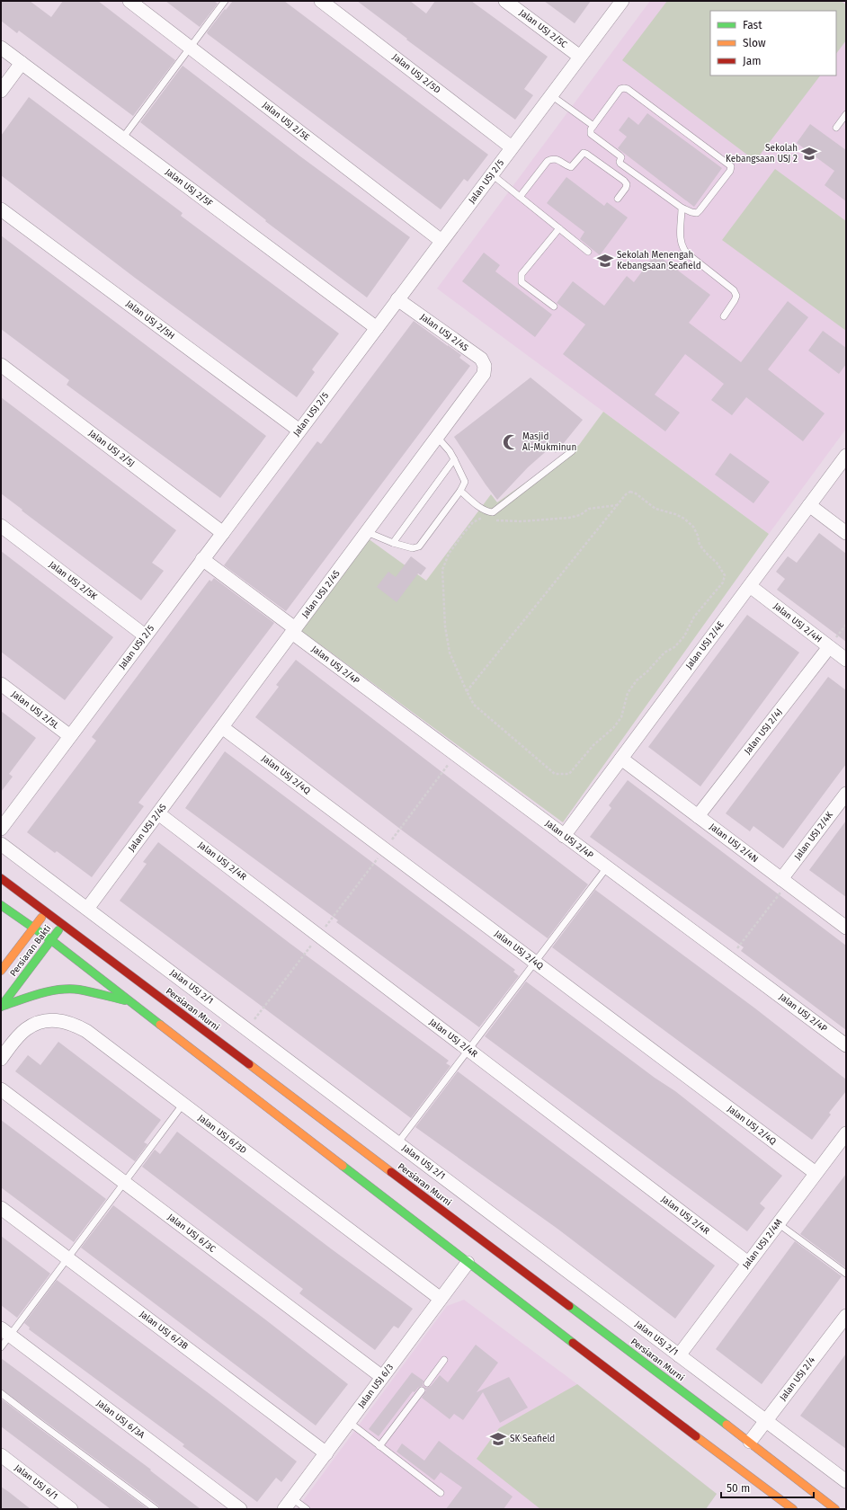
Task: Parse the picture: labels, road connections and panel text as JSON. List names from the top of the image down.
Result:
{
  "streets": {
    "main road": ["Persiaran Bakti", "Persiaran Murni"],
    "street": [
      "Jalan USJ 2/5C",
      "Jalan USJ 2/5D",
      "Jalan USJ 2/5E",
      "Jalan USJ 2/5",
      "Jalan USJ 2/5F",
      "Jalan USJ 2/5H",
      "Jalan USJ 2/4S",
      "Jalan USJ 2/5J",
      "Jalan USJ 2/5K",
      "Jalan USJ 2/4H",
      "Jalan USJ 2/4E",
      "Jalan USJ 2/4P",
      "Jalan USJ 2/5L",
      "Jalan USJ 2/4J",
      "Jalan USJ 2/4Q",
      "Jalan USJ 2/4K",
      "Jalan USJ 2/4N",
      "Jalan USJ 2/4R",
      "Jalan USJ 2/1",
      "Jalan USJ 6/3D",
      "Jalan USJ 6/3C",
      "Jalan USJ 2/4M",
      "Jalan USJ 6/3B",
      "Jalan USJ 2/4",
      "Jalan USJ 6/3",
      "Jalan USJ 6/3A",
      "Jalan USJ 6/1"
    ]
  },
  "crossings": [
    ["Jalan USJ 2/5C", "Jalan USJ 2/5"],
    ["Jalan USJ 2/5D", "Jalan USJ 2/5"],
    ["Jalan USJ 2/5E", "Jalan USJ 2/5"],
    ["Jalan USJ 2/5", "Jalan USJ 2/5F"],
    ["Jalan USJ 2/5", "Jalan USJ 2/5H"],
    ["Jalan USJ 2/5", "Jalan USJ 2/4S"],
    ["Jalan USJ 2/5", "Jalan USJ 2/5J"],
    ["Jalan USJ 2/5", "Jalan USJ 2/5K"],
    ["Jalan USJ 2/5", "Jalan USJ 2/4P"],
    ["Jalan USJ 2/5", "Jalan USJ 2/5L"],
    ["Jalan USJ 2/4S", "Jalan USJ 2/4P"],
    ["Jalan USJ 2/4S", "Jalan USJ 2/4Q"],
    ["Jalan USJ 2/4S", "Jalan USJ 2/4R"],
    ["Jalan USJ 2/4S", "Jalan USJ 2/1"],
    ["Jalan USJ 2/4H", "Jalan USJ 2/4E"],
    ["Jalan USJ 2/4H", "Jalan USJ 2/4J"],
    ["Jalan USJ 2/4E", "Jalan USJ 2/4P"],
    ["Jalan USJ 2/4E", "Jalan USJ 2/4N"],
    ["Jalan USJ 2/4J", "Jalan USJ 2/4N"],
    ["Jalan USJ 2/4Q", "Jalan USJ 2/4M"],
    ["Jalan USJ 2/4K", "Jalan USJ 2/4N"],
    ["Jalan USJ 2/4R", "Jalan USJ 2/4M"],
    ["Persiaran Bakti", "Persiaran Murni"],
    ["Jalan USJ 2/1", "Jalan USJ 2/4M"],
    ["Jalan USJ 2/1", "Jalan USJ 2/4"],
    ["Persiaran Murni", "Jalan USJ 2/4"],
    ["Jalan USJ 6/3D", "Jalan USJ 6/3"],
    ["Jalan USJ 6/3C", "Jalan USJ 6/3"],
    ["Jalan USJ 6/3B", "Jalan USJ 6/3"]
  ],
  "places": {
    "school or university": ["Sekolah Kebangsaan USJ 2", "Sekolah Menengah Kebangsaan Seafield", "SK Seafield"],
    "mosque": ["Masjid Al-Mukminun"]
  },
  "legend": ["Fast", "Slow", "Jam"],
  "scale_bar": "50 m"
}
